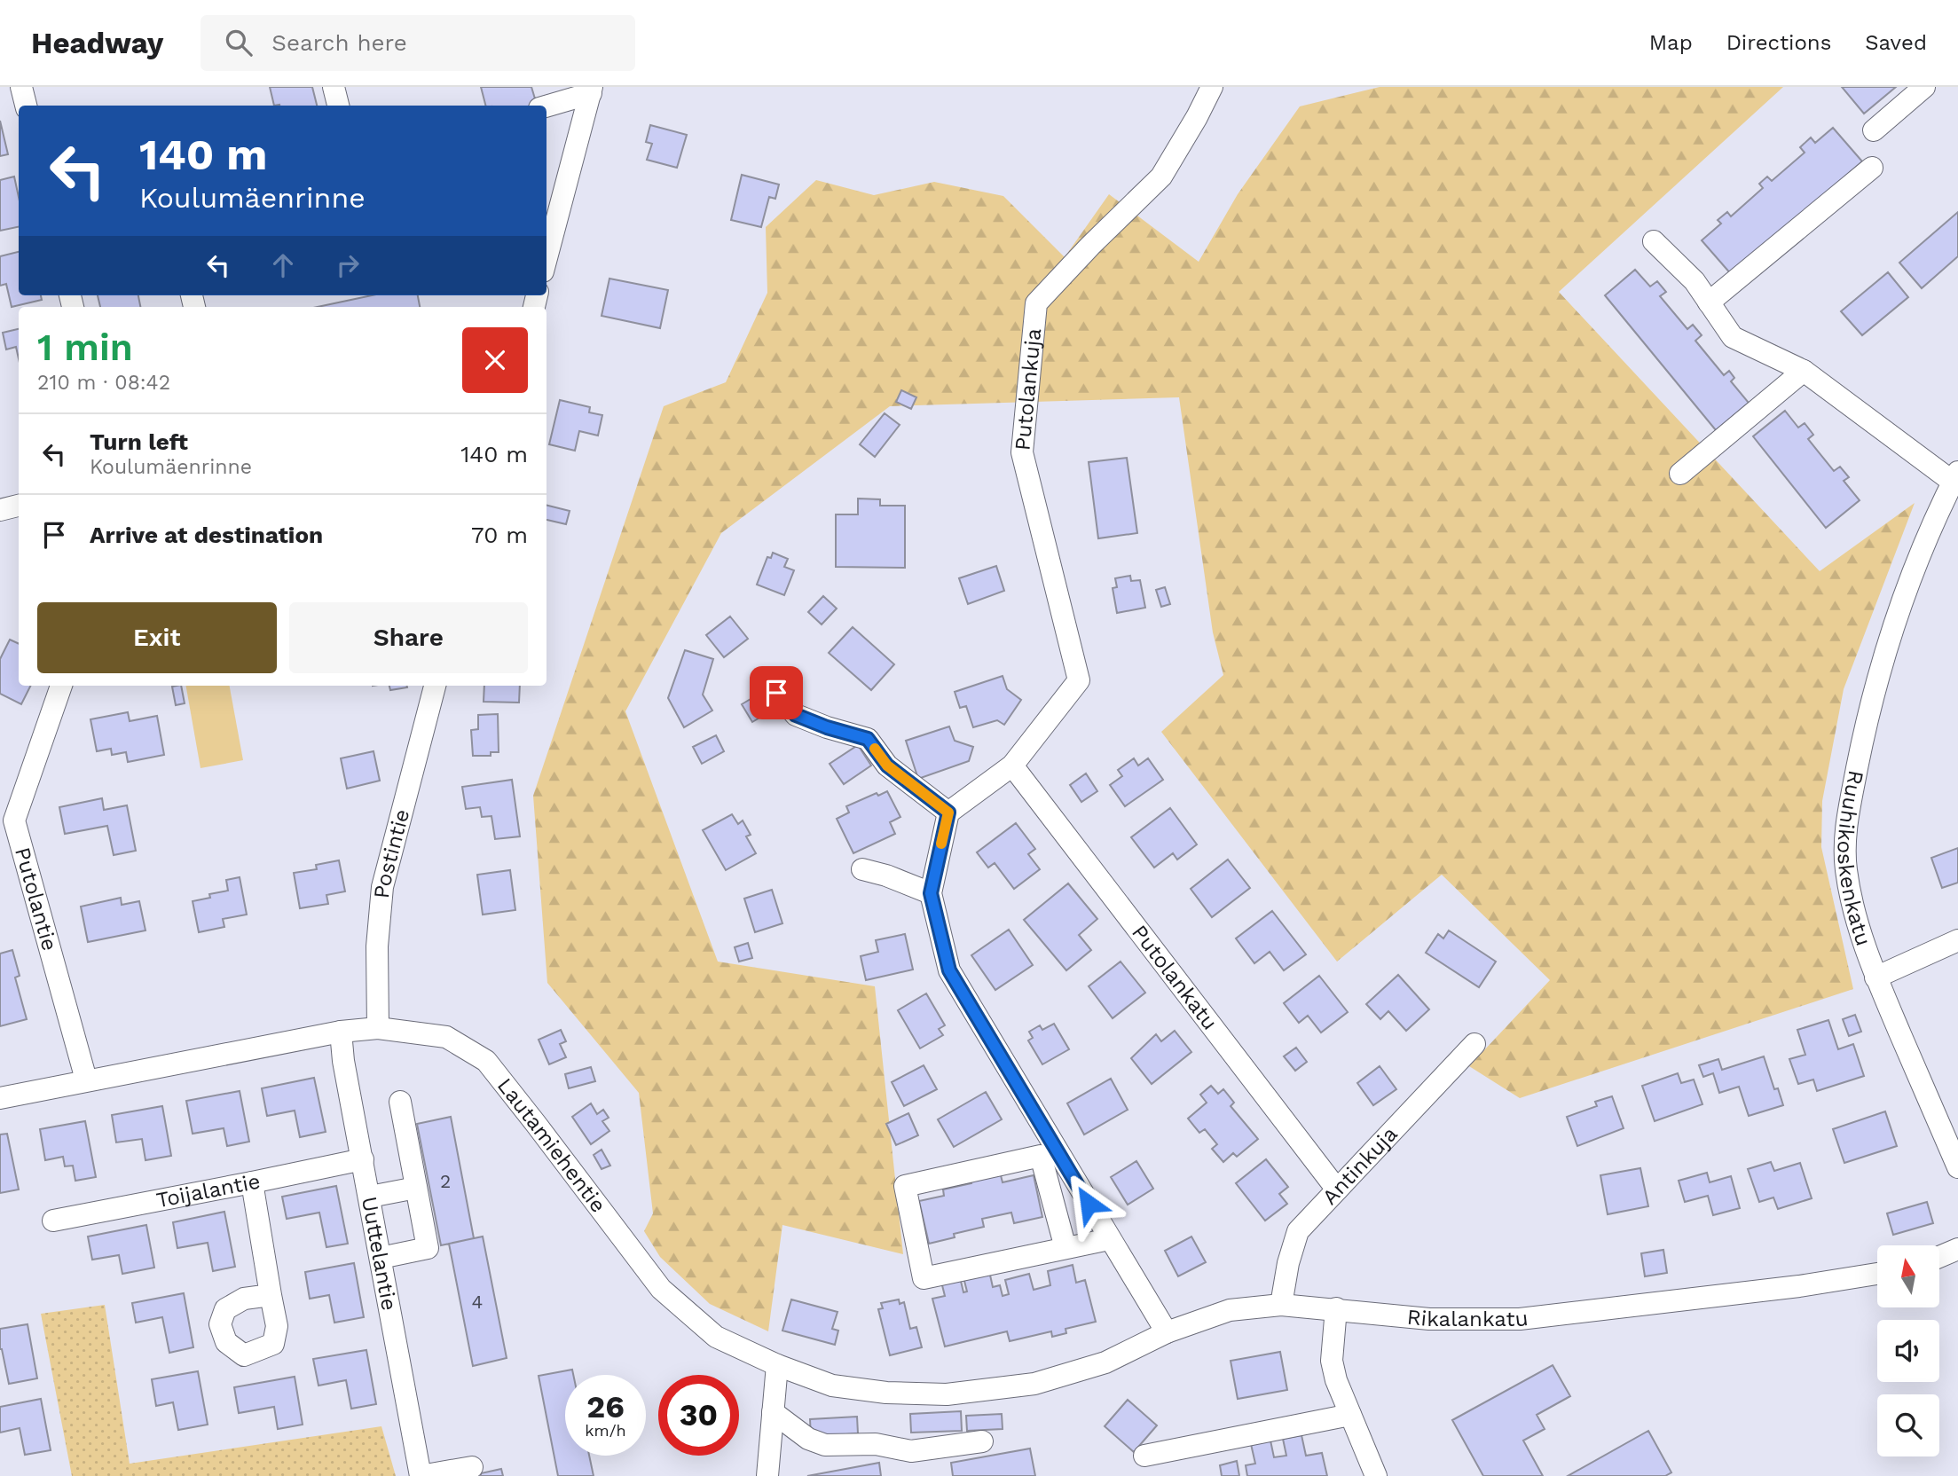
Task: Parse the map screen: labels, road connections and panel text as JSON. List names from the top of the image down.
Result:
{
  "streets": {
    "street": [
      "Putolankuja",
      "Postintie",
      "Ruuhikoskenkatu",
      "Putolantie",
      "Putolankatu",
      "Lautamiehentie",
      "Antinkuja",
      "Toijalantie",
      "Uuttelantie",
      "Rikalankatu"
    ]
  },
  "crossings": [
    ["Putolankuja", "Putolankatu"],
    ["Postintie", "Lautamiehentie"],
    ["Putolantie", "Lautamiehentie"],
    ["Putolankatu", "Antinkuja"],
    ["Lautamiehentie", "Uuttelantie"],
    ["Lautamiehentie", "Rikalankatu"],
    ["Antinkuja", "Rikalankatu"],
    ["Toijalantie", "Uuttelantie"]
  ],
  "house_numbers": ["2", "4"],
  "north": "top",
  "page": {
    "header": "Headway",
    "search": "Search here",
    "nav": ["Map", "Directions", "Saved"],
    "turn": ["140 m", "Koulumäenrinne"],
    "heading": ["1 min", "210 m · 08:42"],
    "list": [
      {
        "name": "Turn left",
        "note": "Koulumäenrinne",
        "value": "140 m"
      },
      {
        "name": "Arrive at destination",
        "value": "70 m"
      }
    ],
    "buttons": ["Exit", "Share"],
    "speed": "26 km/h",
    "limit": "30"
  }
}
